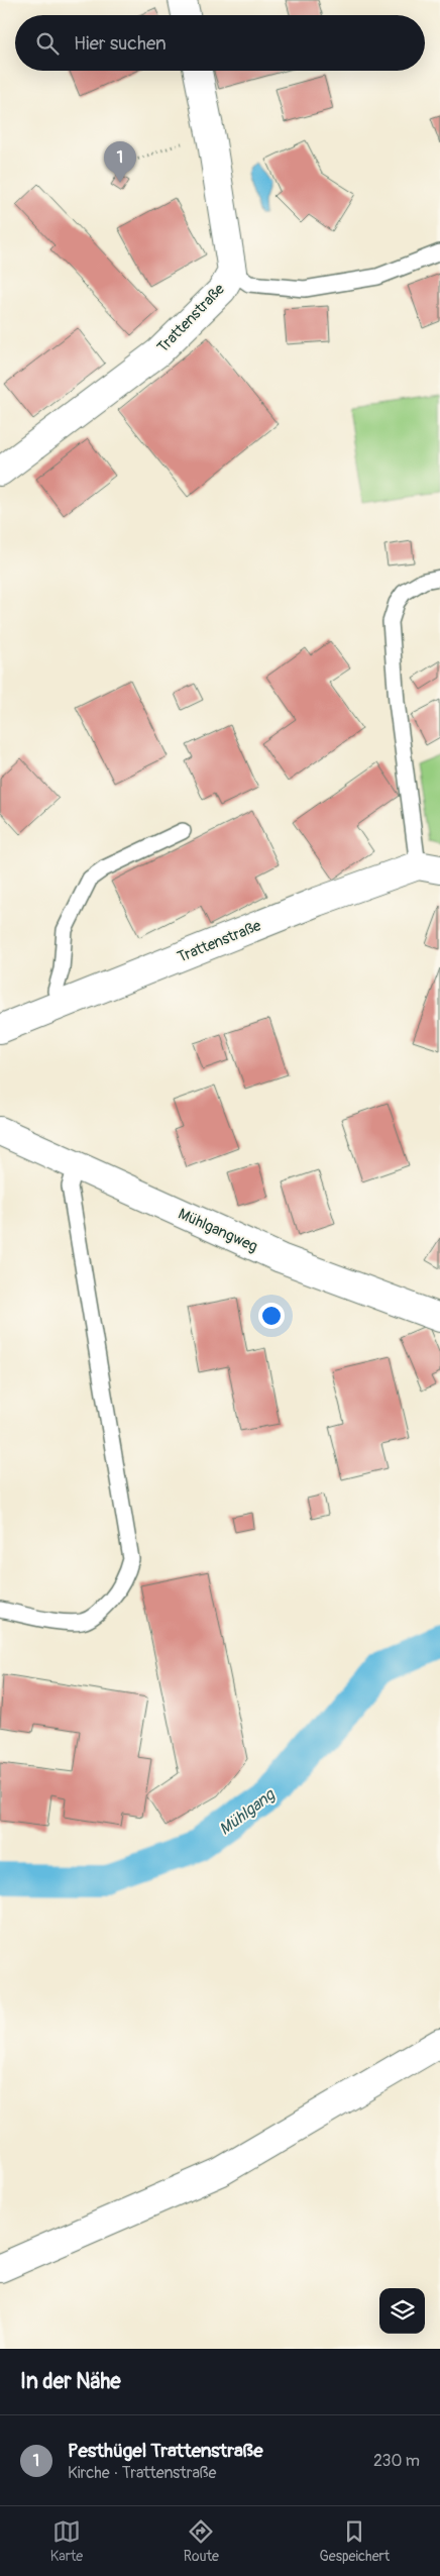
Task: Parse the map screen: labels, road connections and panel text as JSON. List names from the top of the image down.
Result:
{
  "streets": {
    "street": ["Trattenstraße", "Mühlgangweg"]
  },
  "water": ["Mühlgang"],
  "page": {
    "search": "Hier suchen",
    "pins": "1",
    "heading": "In der Nähe",
    "list": [
      {
        "mark": "1",
        "name": "Pesthügel Trattenstraße",
        "note": "Kirche · Trattenstraße",
        "value": "230 m"
      }
    ],
    "nav": ["Karte", "Route", "Gespeichert"]
  }
}
